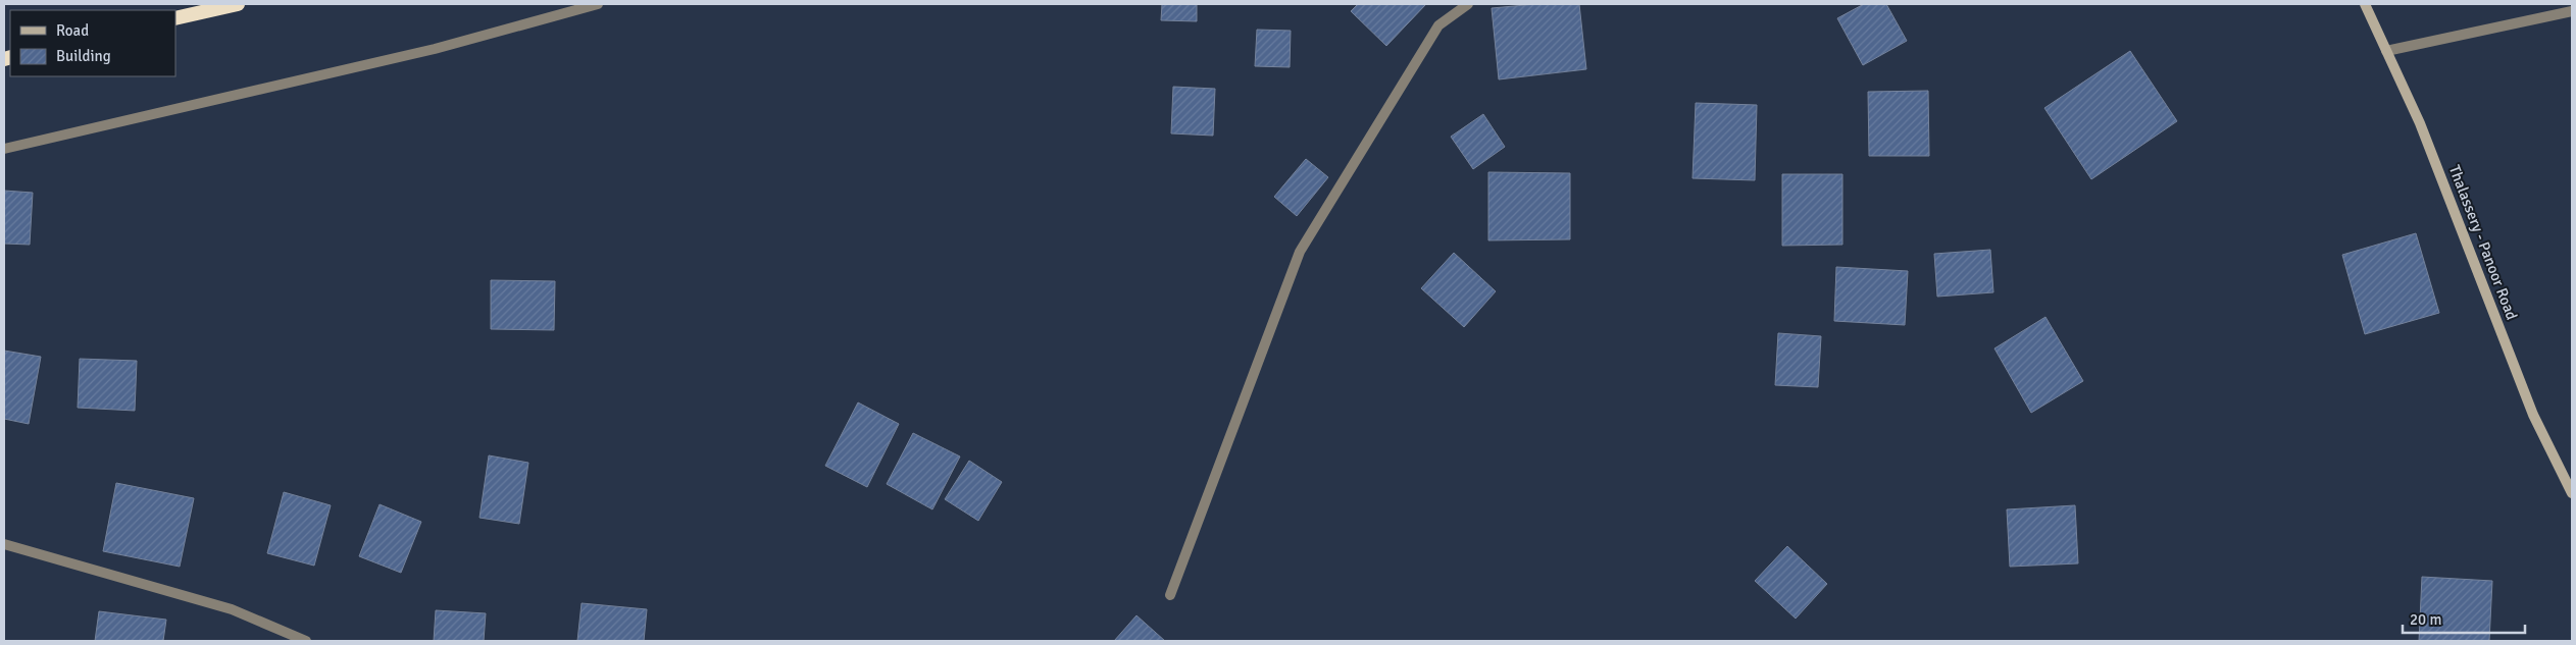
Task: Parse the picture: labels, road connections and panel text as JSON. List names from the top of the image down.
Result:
{
  "streets": {
    "main road": ["Thalassery - Panoor Road"]
  },
  "legend": ["Road", "Building"],
  "scale_bar": "20 m"
}
